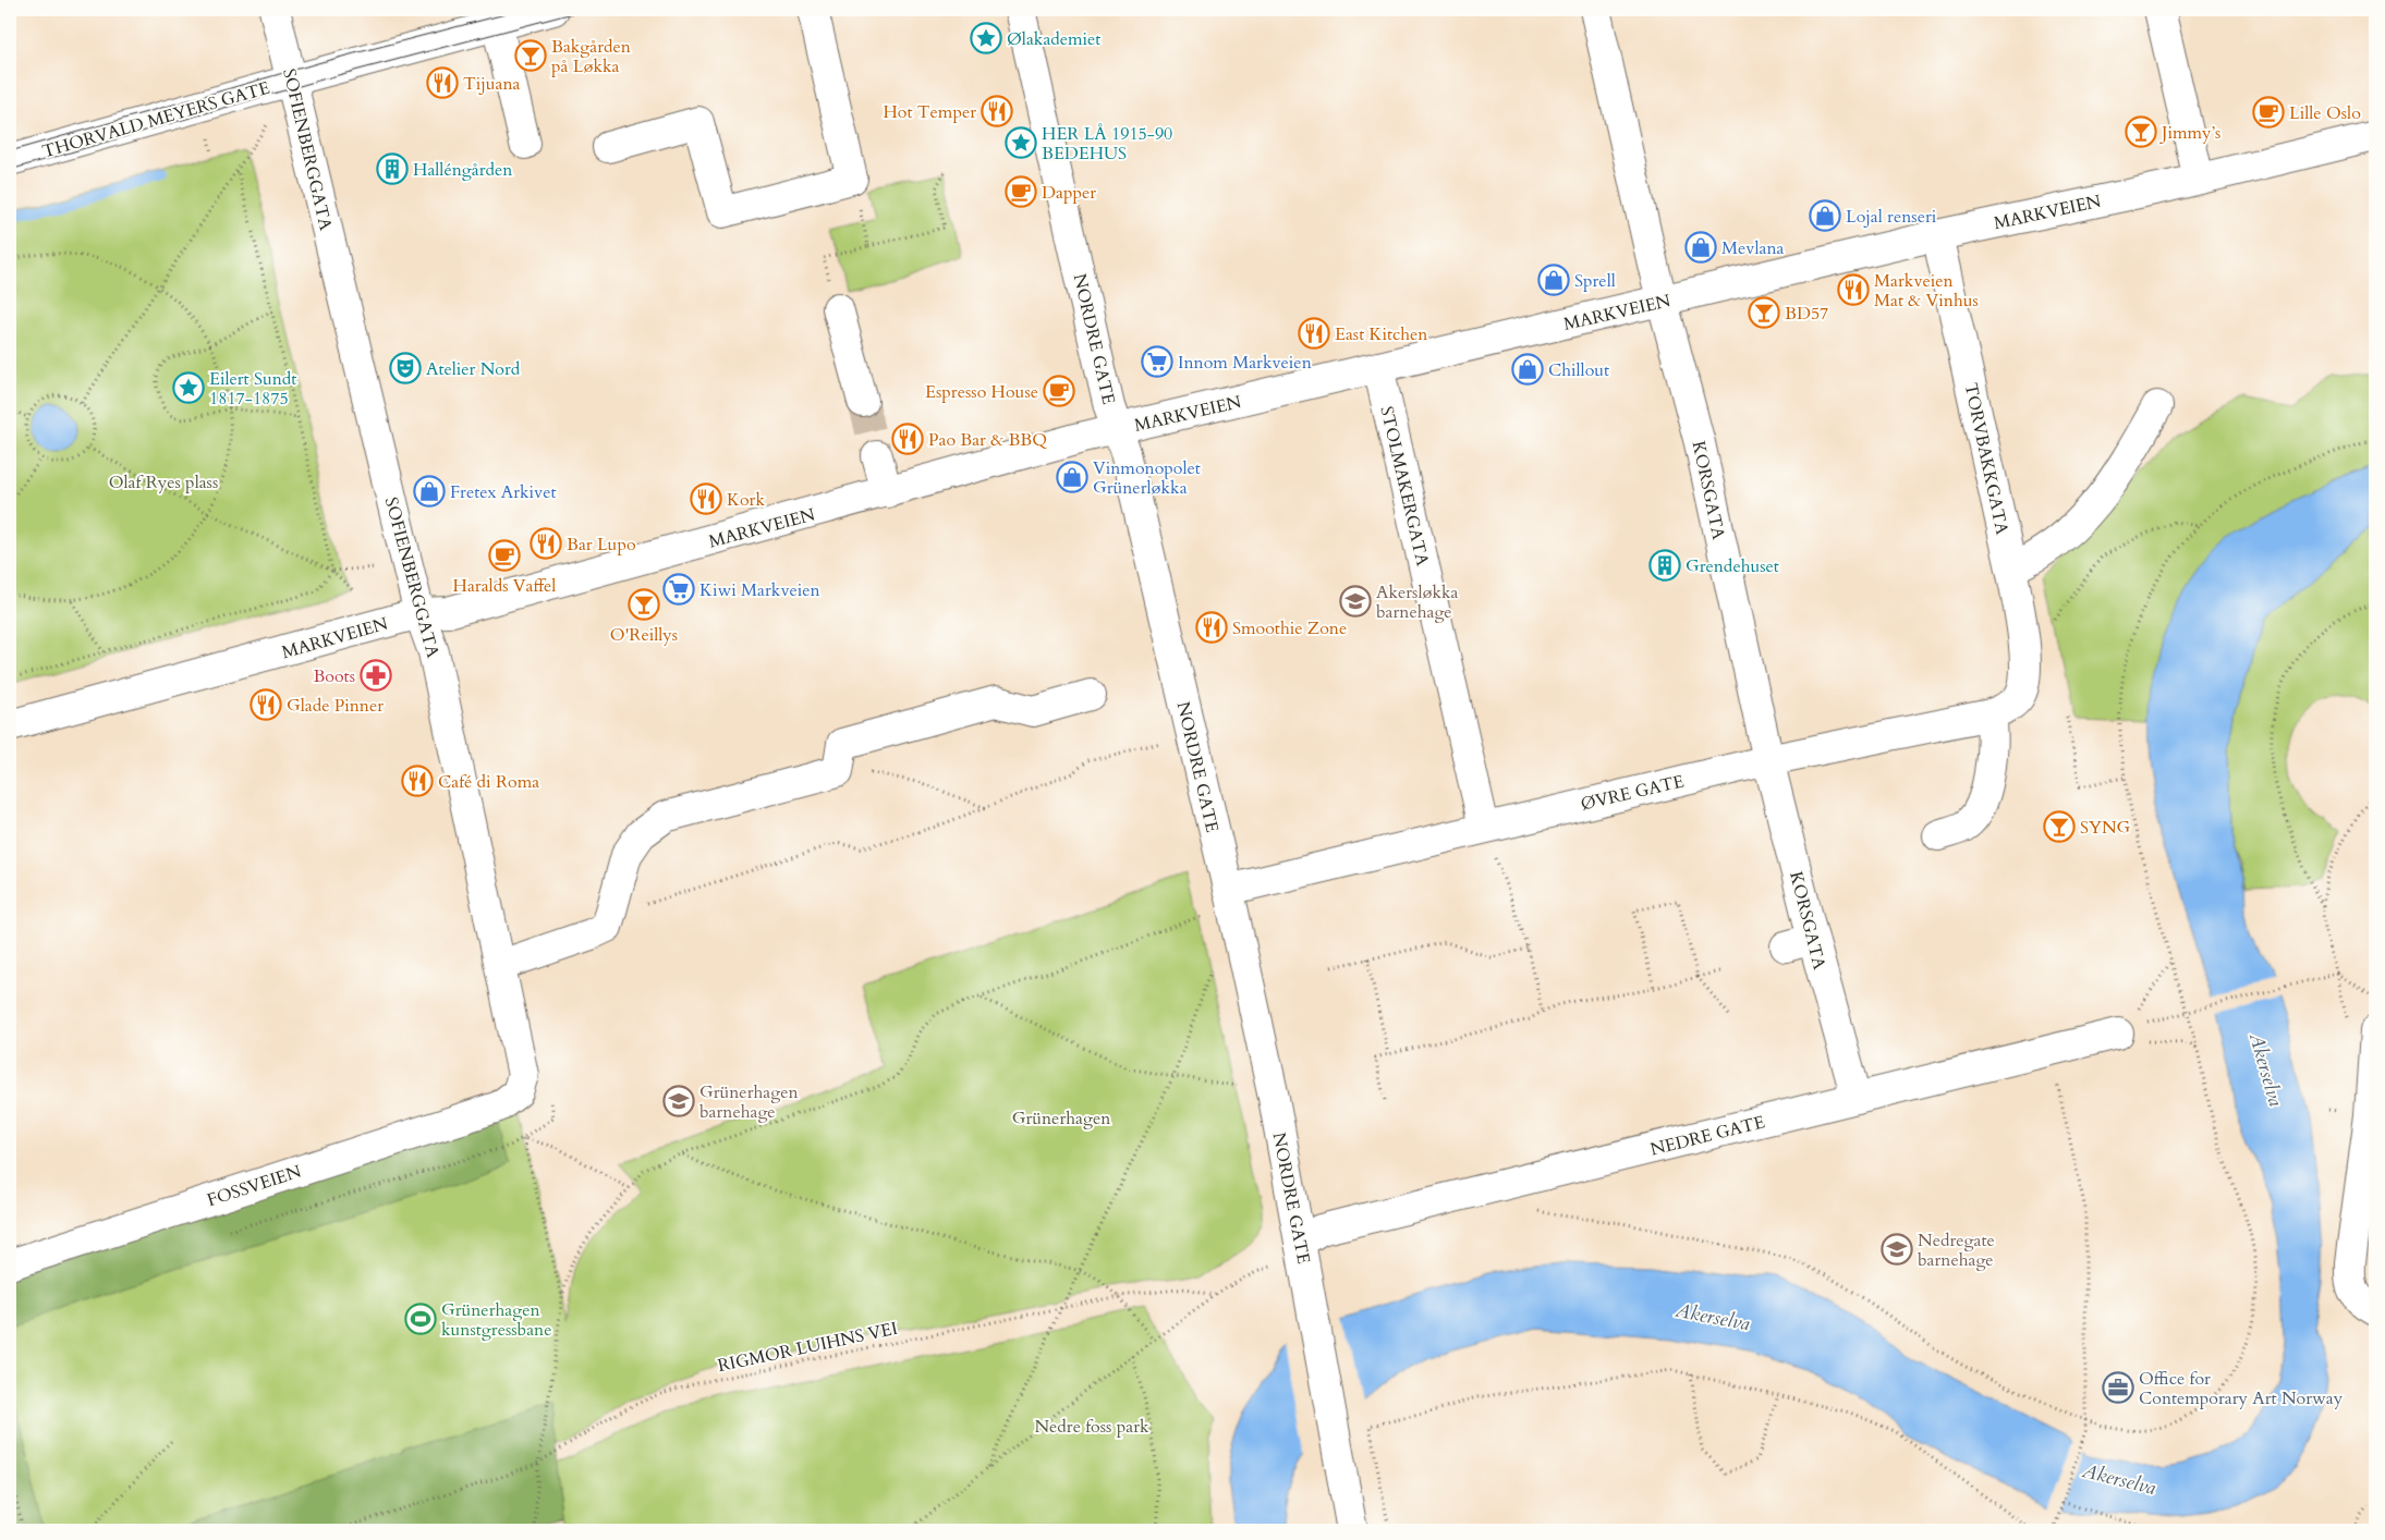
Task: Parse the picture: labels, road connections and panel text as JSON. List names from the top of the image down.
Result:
{
  "streets": {
    "street": [
      "THORVALD MEYERS GATE",
      "SOFIENBERGGATA",
      "MARKVEIEN",
      "NORDRE GATE",
      "TORVBAKKGATA",
      "STOLMAKERGATA",
      "KORSGATA",
      "ØVRE GATE",
      "NEDRE GATE",
      "FOSSVEIEN"
    ],
    "path": ["RIGMOR LUIHNS VEI"]
  },
  "crossings": [
    ["THORVALD MEYERS GATE", "SOFIENBERGGATA"],
    ["SOFIENBERGGATA", "MARKVEIEN"],
    ["SOFIENBERGGATA", "FOSSVEIEN"],
    ["MARKVEIEN", "NORDRE GATE"],
    ["MARKVEIEN", "TORVBAKKGATA"],
    ["MARKVEIEN", "STOLMAKERGATA"],
    ["MARKVEIEN", "KORSGATA"],
    ["NORDRE GATE", "ØVRE GATE"],
    ["NORDRE GATE", "NEDRE GATE"],
    ["TORVBAKKGATA", "ØVRE GATE"],
    ["STOLMAKERGATA", "ØVRE GATE"],
    ["KORSGATA", "ØVRE GATE"],
    ["KORSGATA", "NEDRE GATE"]
  ],
  "water": ["Akerselva"],
  "parks": ["Olaf Ryes plass", "Grünerhagen", "Nedre foss park"],
  "places": {
    "place": ["Ølakademiet", "HER LÅ 1915-90 BEDEHUS", "Eilert Sundt 1817-1875"],
    "bar": [
      "Bakgården på Løkka",
      "Jimmy’s",
      "BD57",
      "O'Reillys",
      "SYNG"
    ],
    "restaurant": [
      "Tijuana",
      "Hot Temper",
      "Markveien Mat & Vinhus",
      "East Kitchen",
      "Pao Bar & BBQ",
      "Kork",
      "Bar Lupo",
      "Smoothie Zone",
      "Glade Pinner",
      "Café di Roma"
    ],
    "cafe": [
      "Lille Oslo",
      "Dapper",
      "Espresso House",
      "Haralds Vaffel"
    ],
    "building": ["Halléngården", "Grendehuset"],
    "shop": [
      "Lojal renseri",
      "Mevlana",
      "Sprell",
      "Chillout",
      "Vinmonopolet Grünerløkka",
      "Fretex Arkivet"
    ],
    "supermarket": ["Innom Markveien", "Kiwi Markveien"],
    "theatre": ["Atelier Nord"],
    "school or university": ["Akersløkka barnehage", "Grünerhagen barnehage", "Nedregate barnehage"],
    "pharmacy": ["Boots"],
    "sports": ["Grünerhagen kunstgressbane"],
    "office": ["Office for Contemporary Art Norway"]
  }
}
